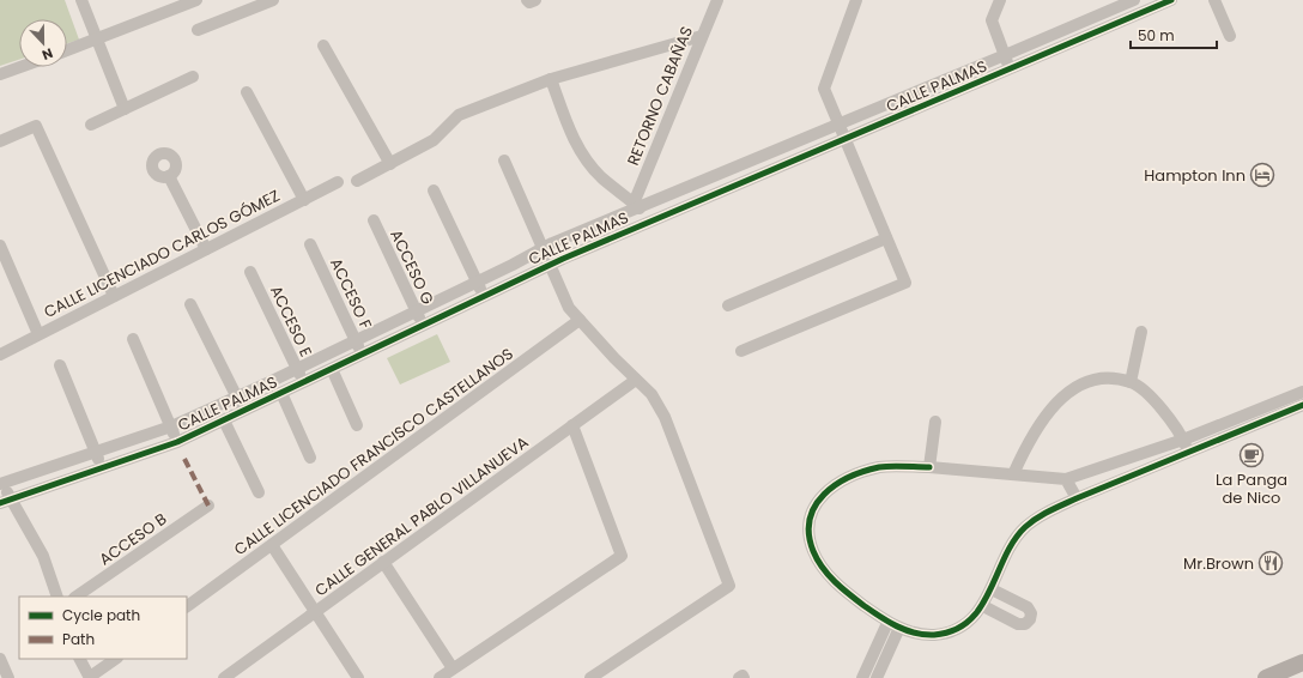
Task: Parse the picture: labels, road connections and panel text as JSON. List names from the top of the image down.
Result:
{
  "streets": {
    "street": [
      "CALLE PALMAS",
      "RETORNO CABAÑAS",
      "CALLE LICENCIADO CARLOS GÓMEZ",
      "ACCESO G",
      "ACCESO F",
      "ACCESO E",
      "CALLE LICENCIADO FRANCISCO CASTELLANOS",
      "CALLE GENERAL PABLO VILLANUEVA",
      "ACCESO B"
    ]
  },
  "crossings": [
    ["CALLE PALMAS", "RETORNO CABAÑAS"],
    ["CALLE PALMAS", "ACCESO G"],
    ["CALLE PALMAS", "ACCESO F"],
    ["CALLE PALMAS", "ACCESO E"]
  ],
  "places": {
    "hotel": ["Hampton Inn"],
    "cafe": ["La Panga de Nico"],
    "restaurant": ["Mr.Brown"]
  },
  "legend": ["Cycle path", "Path"],
  "scale_bar": "50 m",
  "north": "bottom"
}
